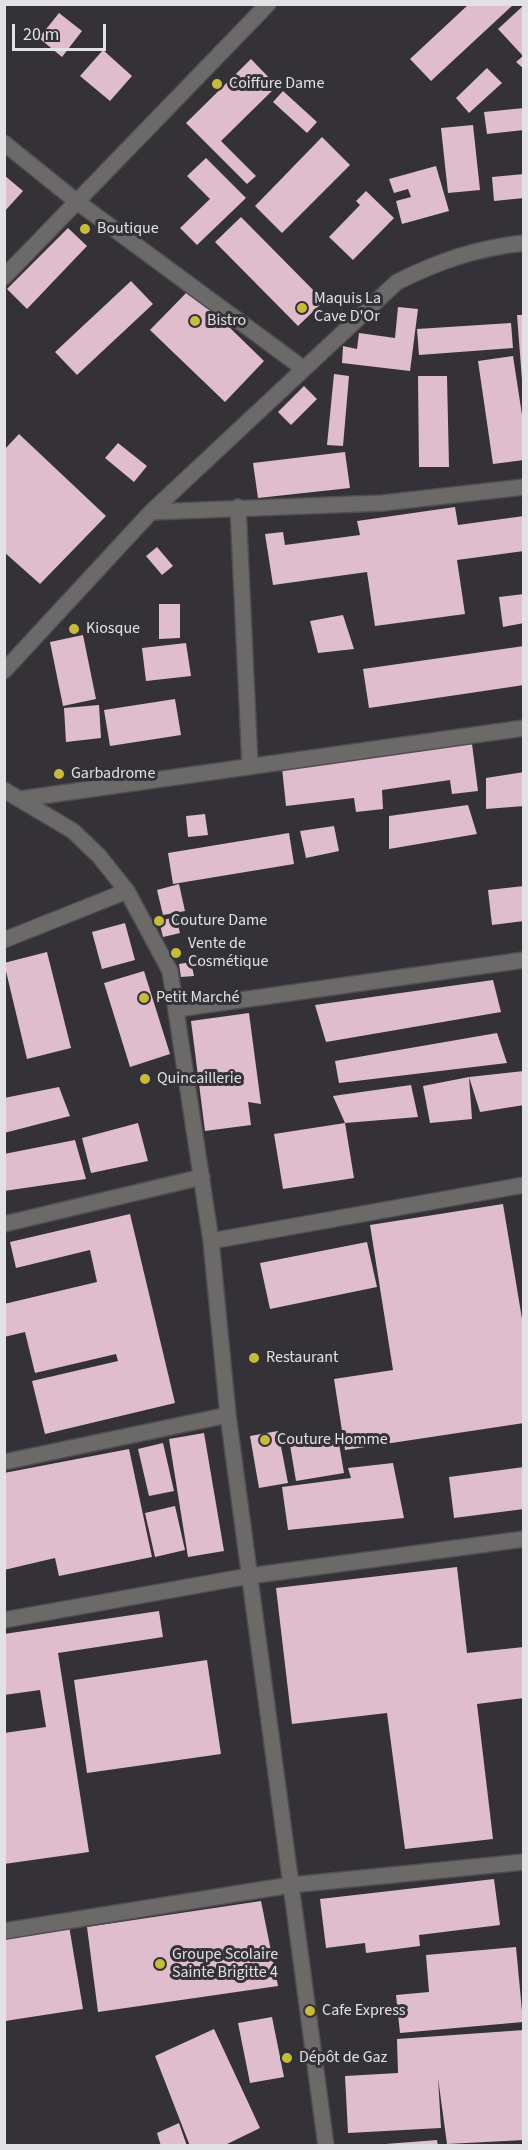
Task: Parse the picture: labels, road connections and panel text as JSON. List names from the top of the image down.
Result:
{
  "places": [
    "Coiffure Dame",
    "Boutique",
    "Maquis La Cave D'Or",
    "Bistro",
    "Kiosque",
    "Garbadrome",
    "Couture Dame",
    "Vente de Cosmétique",
    "Petit Marché",
    "Quincaillerie",
    "Restaurant",
    "Couture Homme",
    "Groupe Scolaire Sainte Brigitte 4",
    "Cafe Express",
    "Dépôt de Gaz"
  ],
  "scale_bar": "20 m"
}
